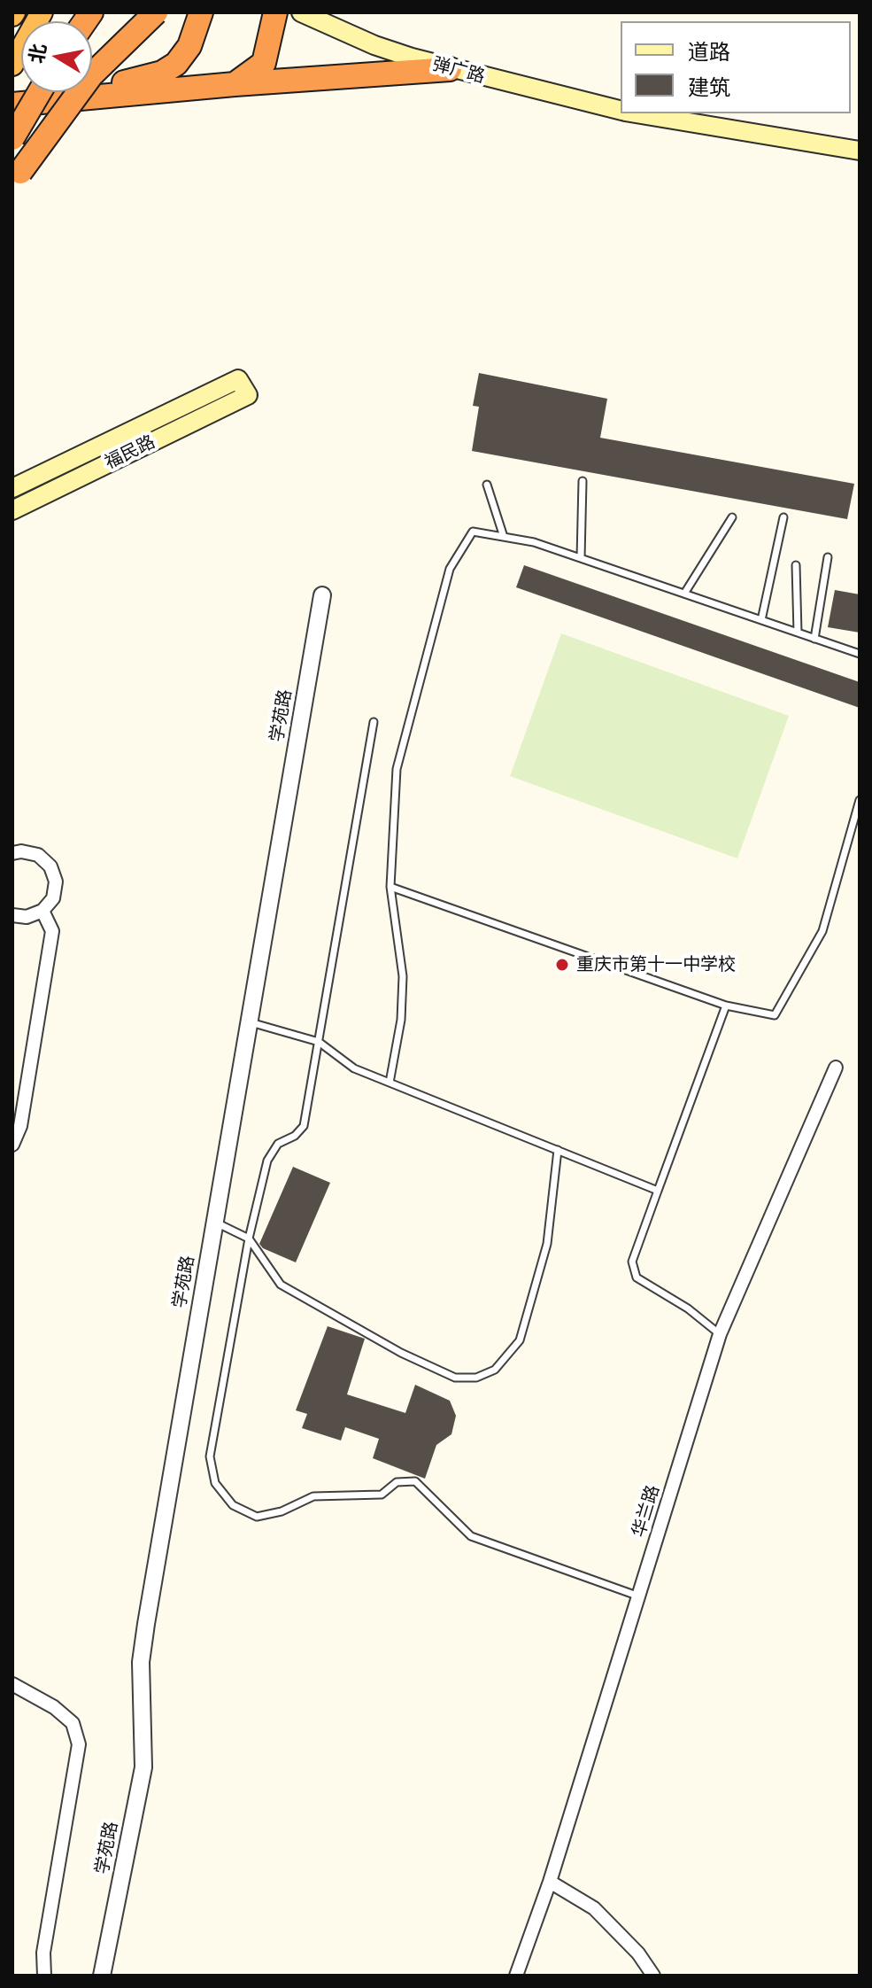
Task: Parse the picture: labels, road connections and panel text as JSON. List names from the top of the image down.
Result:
{
  "streets": {
    "main road": ["弹广路", "福民路"],
    "street": ["学苑路", "华兰路"]
  },
  "places": ["重庆市第十一中学校"],
  "legend": ["道路", "建筑"],
  "north": "left"
}
